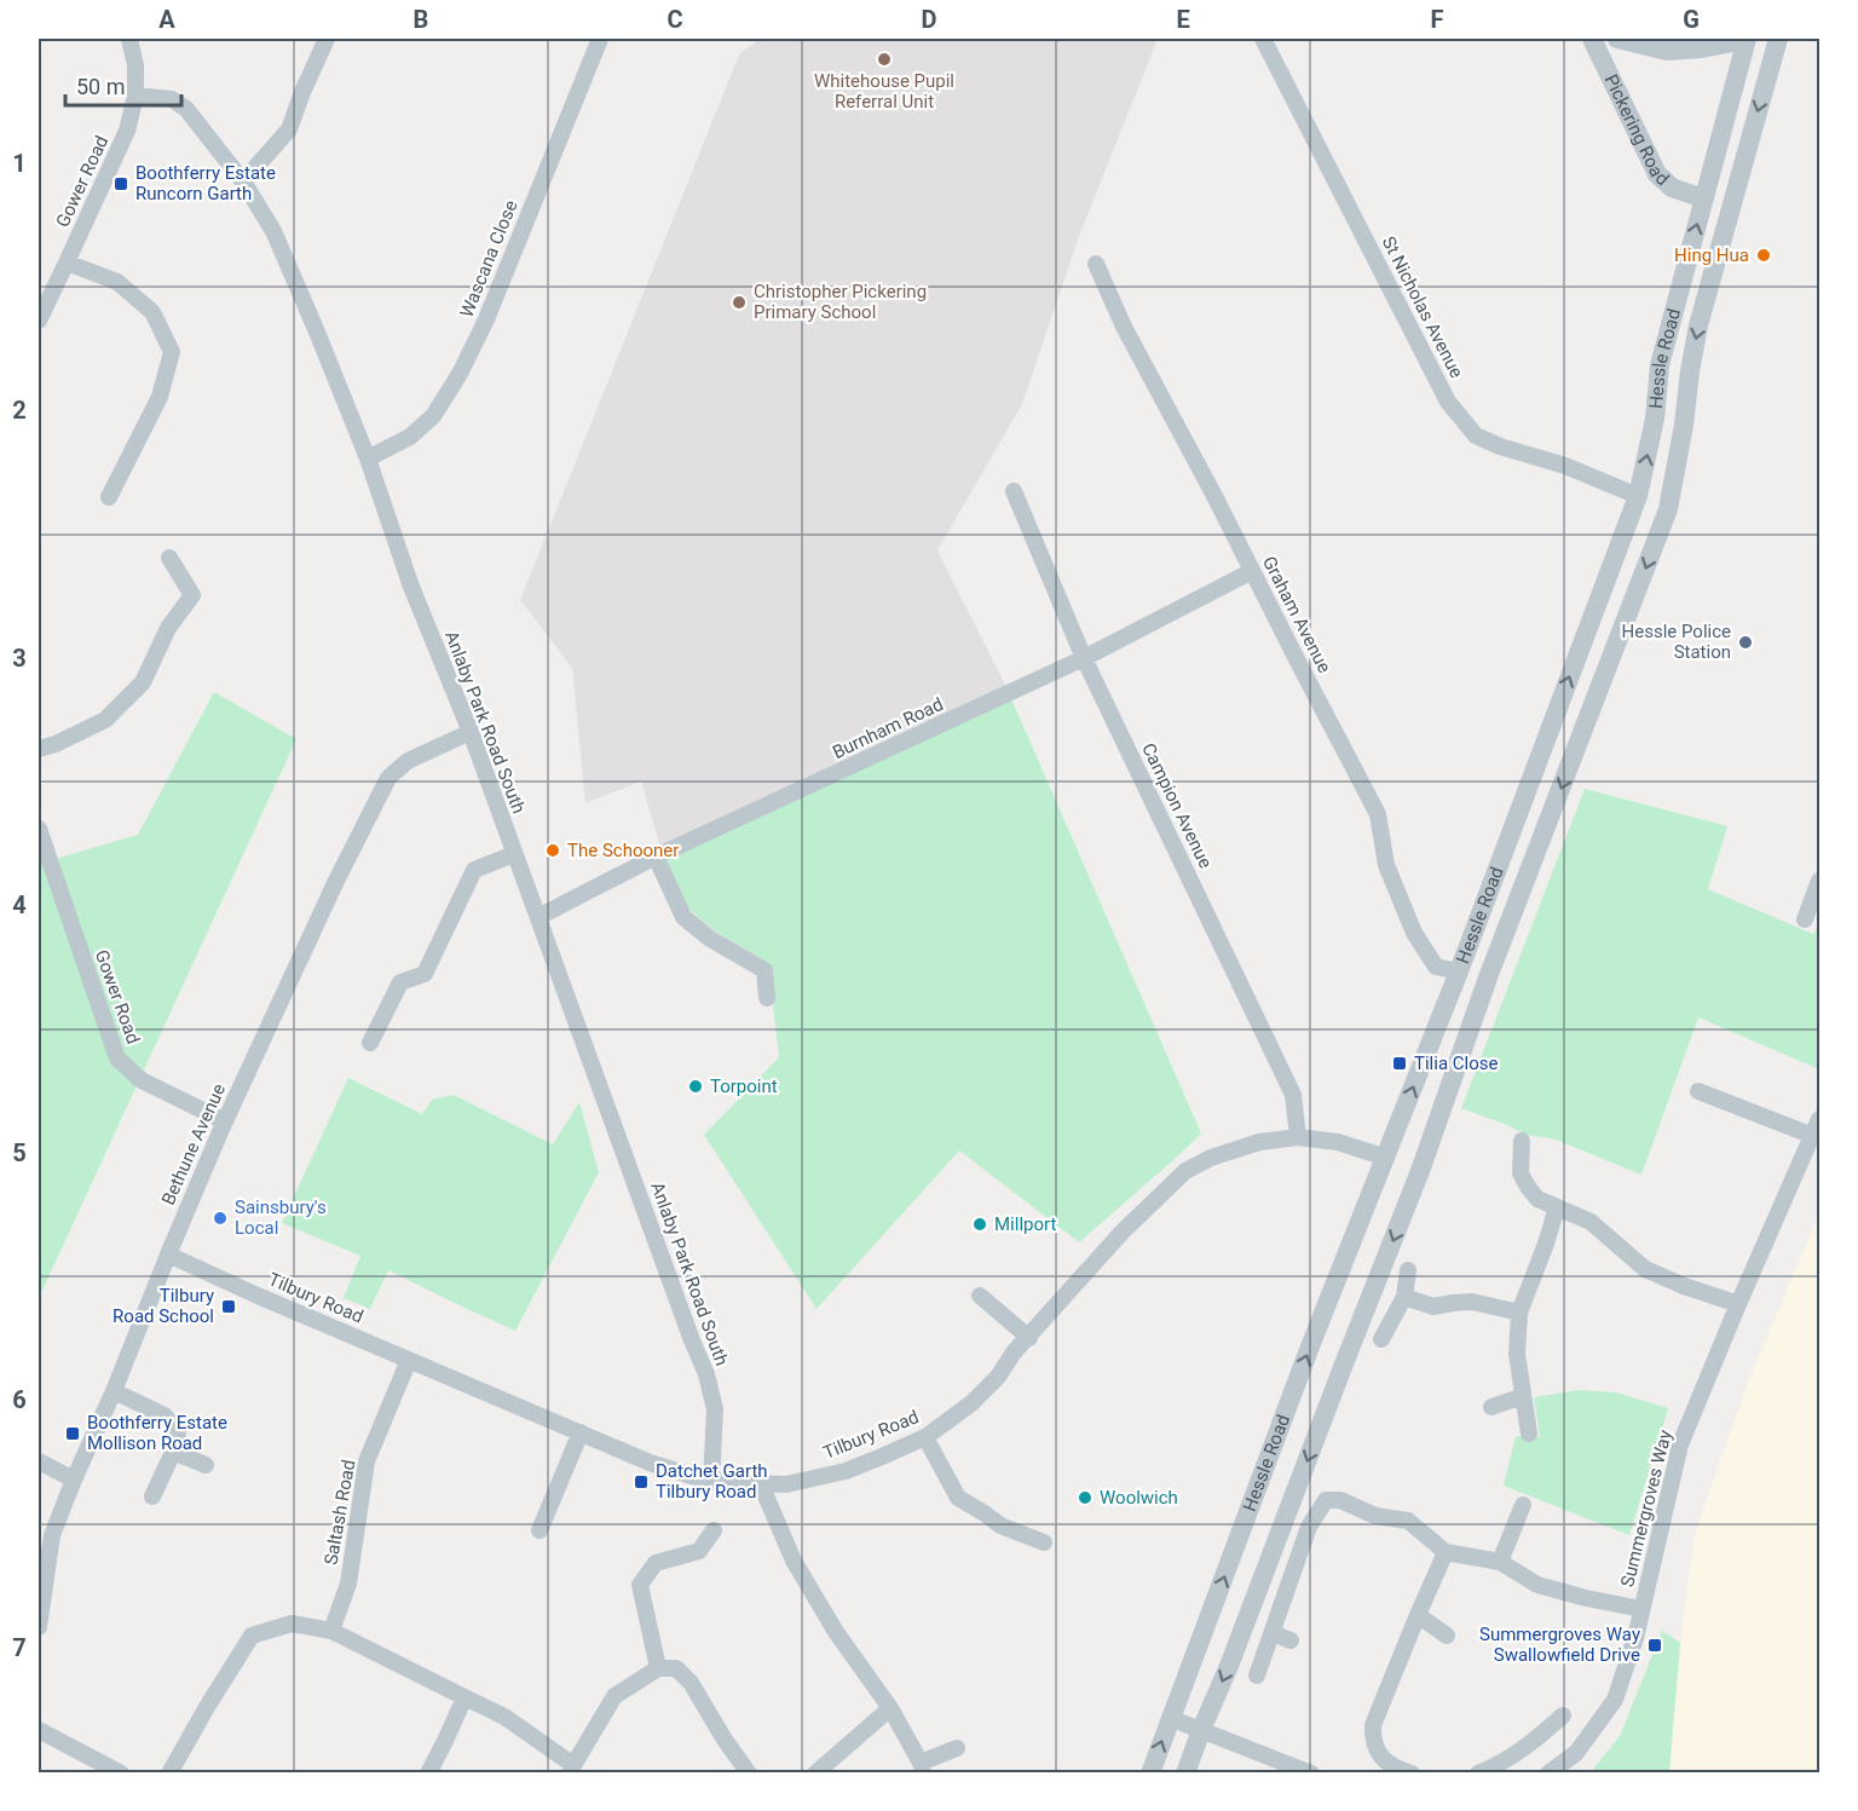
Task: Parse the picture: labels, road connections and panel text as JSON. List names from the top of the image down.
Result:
{
  "streets": {
    "street": [
      "Pickering Road",
      "Gower Road",
      "Wascana Close",
      "St Nicholas Avenue",
      "Hessle Road",
      "Graham Avenue",
      "Anlaby Park Road South",
      "Burnham Road",
      "Campion Avenue",
      "Bethune Avenue",
      "Tilbury Road",
      "Summergroves Way",
      "Saltash Road"
    ]
  },
  "crossings": [
    ["Pickering Road", "Hessle Road"],
    ["Gower Road", "Anlaby Park Road South"],
    ["Gower Road", "Bethune Avenue"],
    ["Wascana Close", "Anlaby Park Road South"],
    ["St Nicholas Avenue", "Hessle Road"],
    ["Hessle Road", "Graham Avenue"],
    ["Hessle Road", "Tilbury Road"],
    ["Graham Avenue", "Burnham Road"],
    ["Anlaby Park Road South", "Burnham Road"],
    ["Anlaby Park Road South", "Bethune Avenue"],
    ["Anlaby Park Road South", "Tilbury Road"],
    ["Burnham Road", "Campion Avenue"],
    ["Campion Avenue", "Tilbury Road"],
    ["Bethune Avenue", "Tilbury Road"],
    ["Tilbury Road", "Saltash Road"]
  ],
  "places": {
    "other": [
      "Whitehouse Pupil Referral Unit",
      "Hing Hua",
      "Christopher Pickering Primary School",
      "Hessle Police Station",
      "The Schooner",
      "Torpoint",
      "Sainsbury's Local",
      "Millport",
      "Woolwich"
    ],
    "transit": [
      "Boothferry Estate Runcorn Garth",
      "Tilia Close",
      "Tilbury Road School",
      "Boothferry Estate Mollison Road",
      "Datchet Garth Tilbury Road",
      "Summergroves Way Swallowfield Drive"
    ]
  },
  "scale_bar": "50 m",
  "grid": {
    "columns": [
      "A",
      "B",
      "C",
      "D",
      "E",
      "F",
      "G"
    ],
    "rows": [
      "1",
      "2",
      "3",
      "4",
      "5",
      "6",
      "7"
    ]
  }
}
